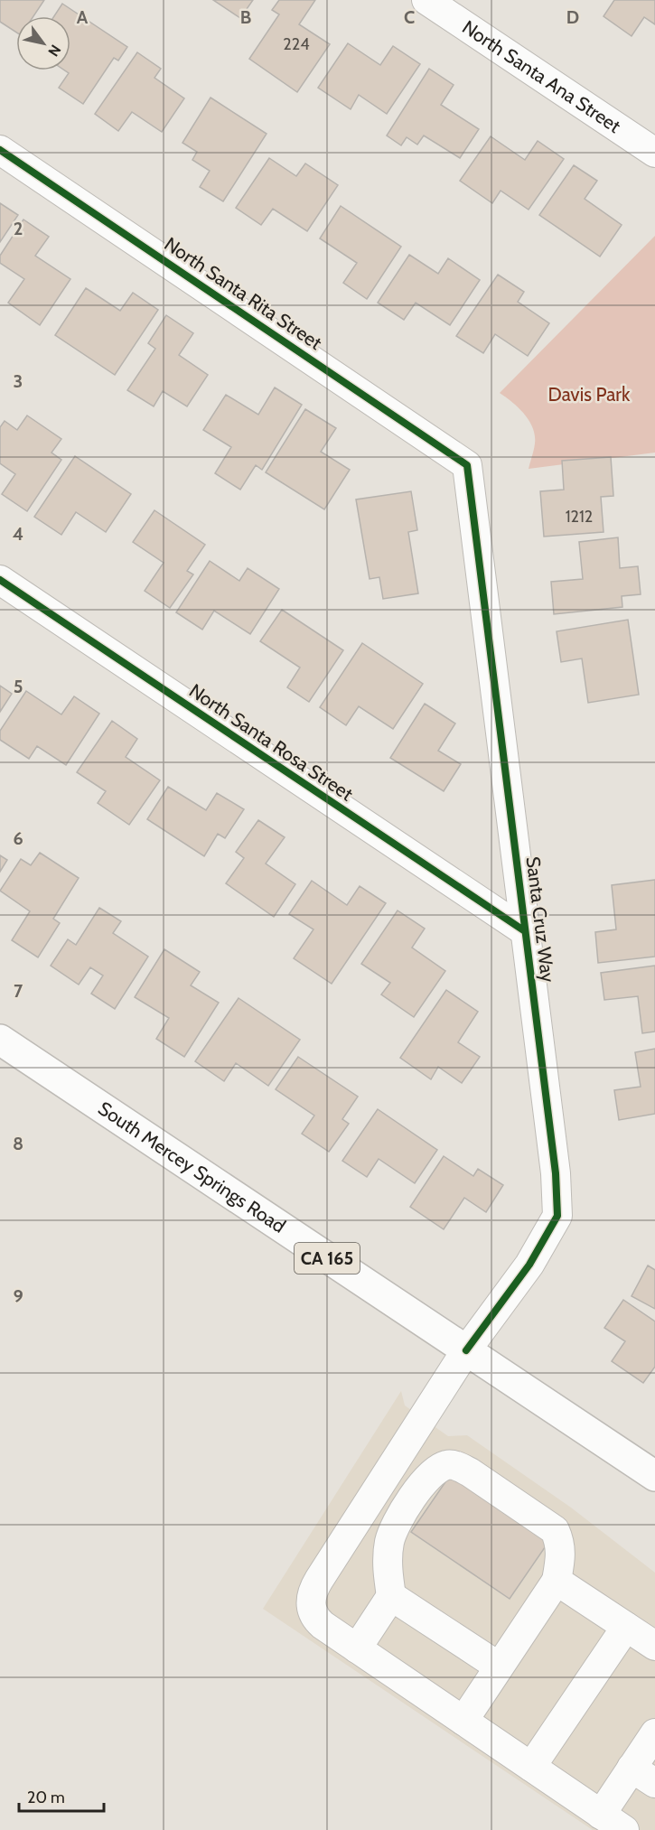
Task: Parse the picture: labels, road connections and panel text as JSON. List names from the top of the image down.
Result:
{
  "streets": {
    "main road": ["South Mercey Springs Road", "CA 165"],
    "street": [
      "North Santa Ana Street",
      "North Santa Rita Street",
      "North Santa Rosa Street",
      "Santa Cruz Way"
    ]
  },
  "crossings": [
    ["North Santa Rita Street", "Santa Cruz Way"],
    ["North Santa Rosa Street", "Santa Cruz Way"],
    ["Santa Cruz Way", "South Mercey Springs Road"]
  ],
  "parks": ["Davis Park"],
  "house_numbers": ["224", "1212"],
  "scale_bar": "20 m",
  "north": "bottom right",
  "grid": {
    "columns": [
      "A",
      "B",
      "C",
      "D"
    ],
    "rows": [
      "2",
      "3",
      "4",
      "5",
      "6",
      "7",
      "8",
      "9"
    ]
  }
}
